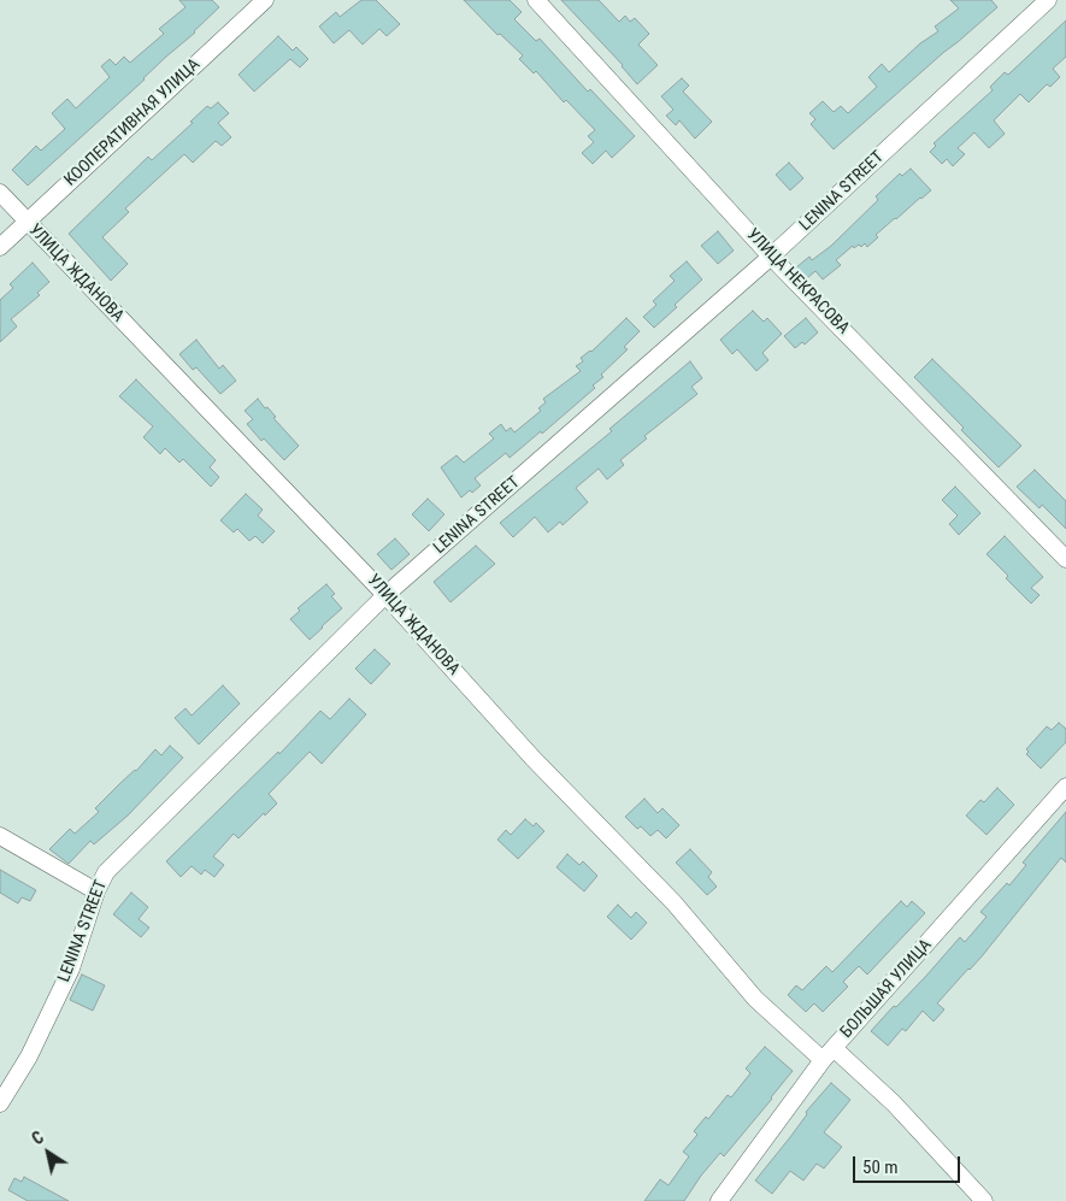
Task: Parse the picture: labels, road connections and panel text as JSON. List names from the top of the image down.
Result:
{
  "streets": {
    "street": [
      "КООПЕРАТИВНАЯ УЛИЦА",
      "LENINA STREET",
      "УЛИЦА ЖДАНОВА",
      "УЛИЦА НЕКРАСОВА",
      "БОЛЬШАЯ УЛИЦА"
    ]
  },
  "crossings": [
    ["КООПЕРАТИВНАЯ УЛИЦА", "УЛИЦА ЖДАНОВА"],
    ["LENINA STREET", "УЛИЦА ЖДАНОВА"],
    ["LENINA STREET", "УЛИЦА НЕКРАСОВА"],
    ["УЛИЦА ЖДАНОВА", "БОЛЬШАЯ УЛИЦА"]
  ],
  "scale_bar": "50 m",
  "north": "top left"
}
